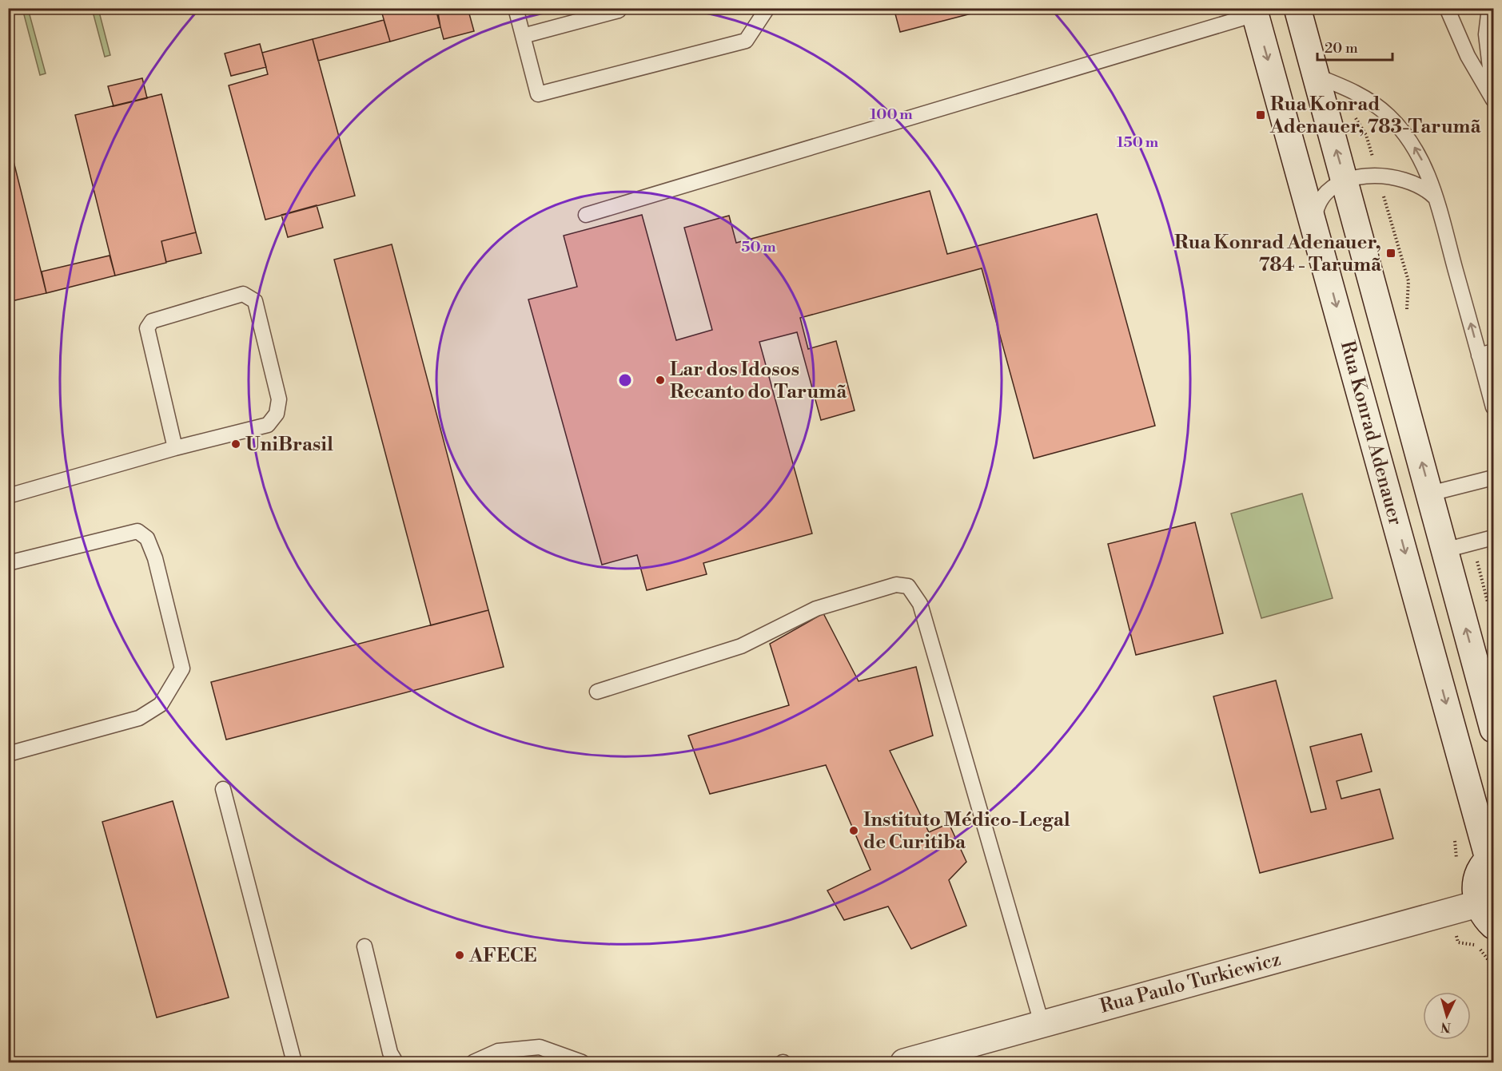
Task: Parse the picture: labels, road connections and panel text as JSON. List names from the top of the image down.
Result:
{
  "streets": {
    "main road": ["Rua Konrad Adenauer", "Rua Paulo Turkiewicz"]
  },
  "places": {
    "transit": ["Rua Konrad Adenauer, 783-Tarumã", "Rua Konrad Adenauer, 784 - Tarumã"],
    "other": [
      "Lar dos Idosos Recanto do Tarumã",
      "UniBrasil",
      "Instituto Médico-Legal de Curitiba",
      "AFECE"
    ]
  },
  "scale_bar": "20 m",
  "north": "bottom",
  "rings": ["100 m", "150 m", "50 m"]
}
